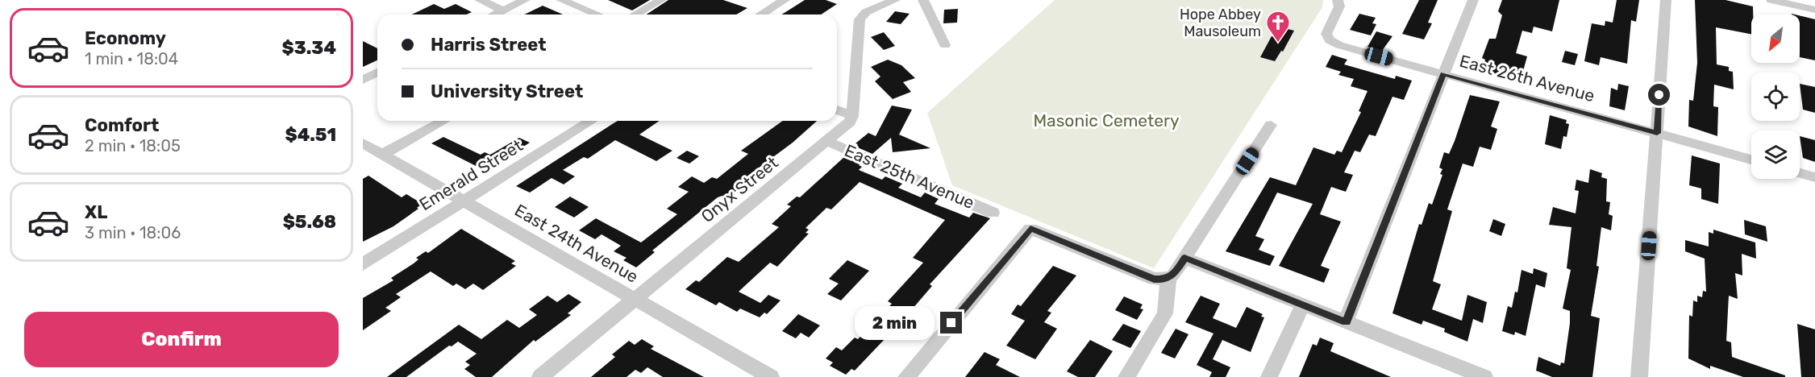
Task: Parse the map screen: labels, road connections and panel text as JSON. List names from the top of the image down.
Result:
{
  "streets": {
    "street": [
      "East 26th Avenue",
      "Emerald Street",
      "East 25th Avenue",
      "Onyx Street",
      "East 24th Avenue"
    ]
  },
  "crossings": [
    ["Emerald Street", "East 24th Avenue"],
    ["East 25th Avenue", "Onyx Street"],
    ["Onyx Street", "East 24th Avenue"]
  ],
  "parks": ["Masonic Cemetery"],
  "places": {
    "church": ["Hope Abbey Mausoleum"]
  },
  "north": "bottom left",
  "page": {
    "list": [
      {
        "name": "Economy",
        "note": "1 min · 18:04",
        "value": "$3.34"
      },
      {
        "name": "Comfort",
        "note": "2 min · 18:05",
        "value": "$4.51"
      },
      {
        "name": "XL",
        "note": "3 min · 18:06",
        "value": "$5.68"
      }
    ],
    "banner": ["Harris Street", "University Street"],
    "buttons": "Confirm",
    "bubble": "2 min"
  }
}
